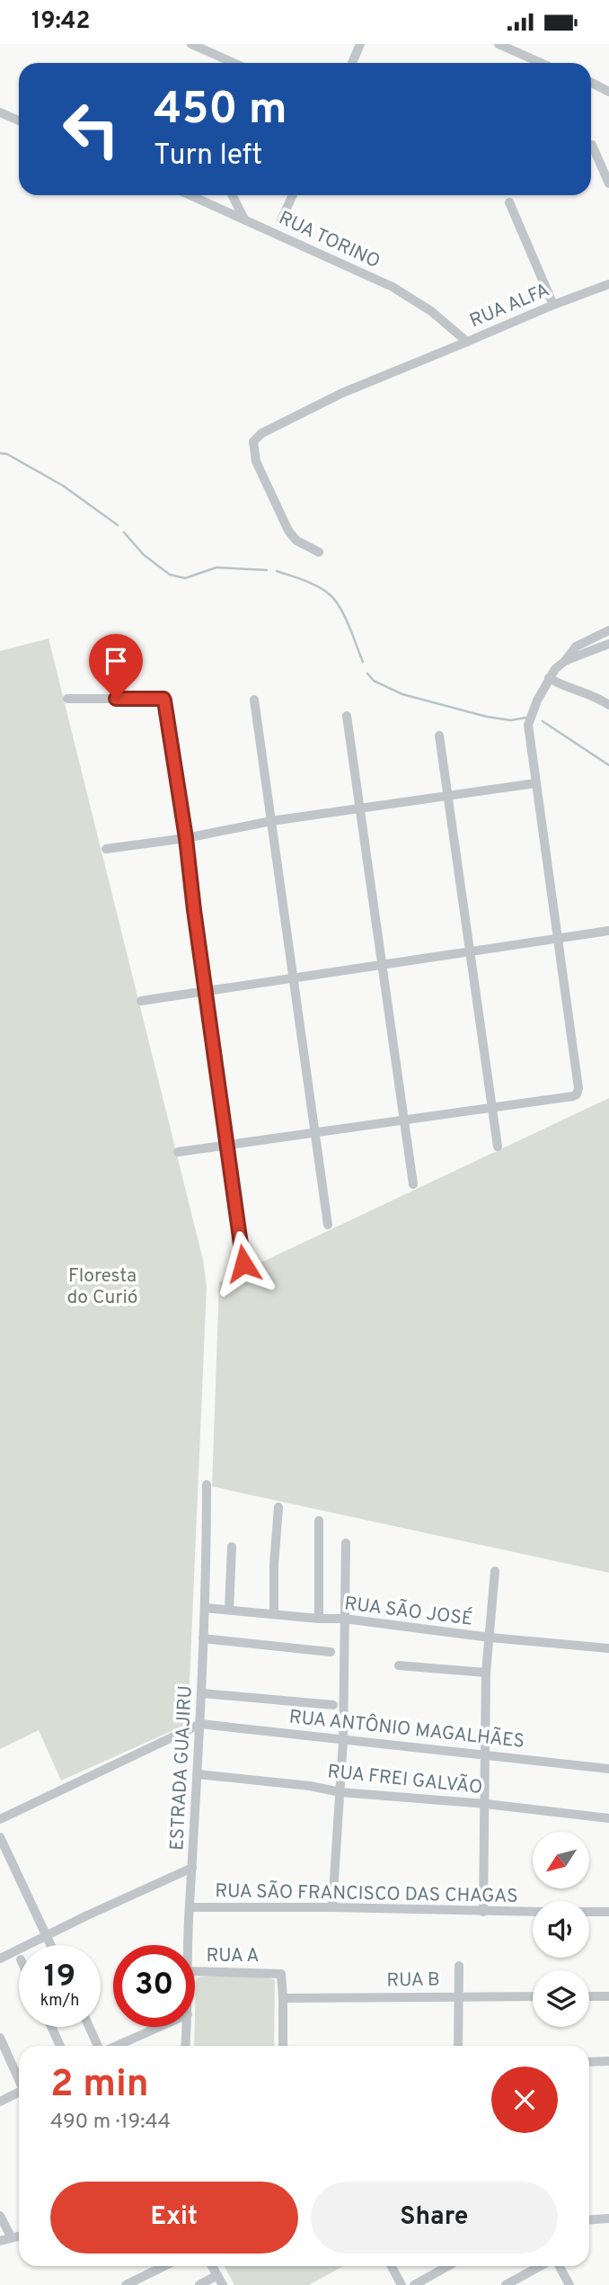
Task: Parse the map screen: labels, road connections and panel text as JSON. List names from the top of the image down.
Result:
{
  "streets": {
    "street": [
      "RUA TORINO",
      "RUA ALFA",
      "RUA SÃO JOSÉ",
      "RUA ANTÔNIO MAGALHÃES",
      "ESTRADA GUAJIRU",
      "RUA FREI GALVÃO",
      "RUA SÃO FRANCISCO DAS CHAGAS",
      "RUA A",
      "RUA B"
    ]
  },
  "crossings": [
    ["RUA TORINO", "RUA ALFA"],
    ["RUA SÃO JOSÉ", "ESTRADA GUAJIRU"],
    ["RUA ANTÔNIO MAGALHÃES", "ESTRADA GUAJIRU"],
    ["ESTRADA GUAJIRU", "RUA FREI GALVÃO"],
    ["ESTRADA GUAJIRU", "RUA SÃO FRANCISCO DAS CHAGAS"],
    ["RUA A", "RUA B"]
  ],
  "parks": ["Floresta do Curió"],
  "north": "bottom left",
  "page": {
    "status": "19:42",
    "turn": ["450 m", "Turn left"],
    "speed": "19 km/h",
    "limit": "30",
    "heading": ["2 min", "490 m · 19:44"],
    "buttons": ["Exit", "Share"]
  }
}
